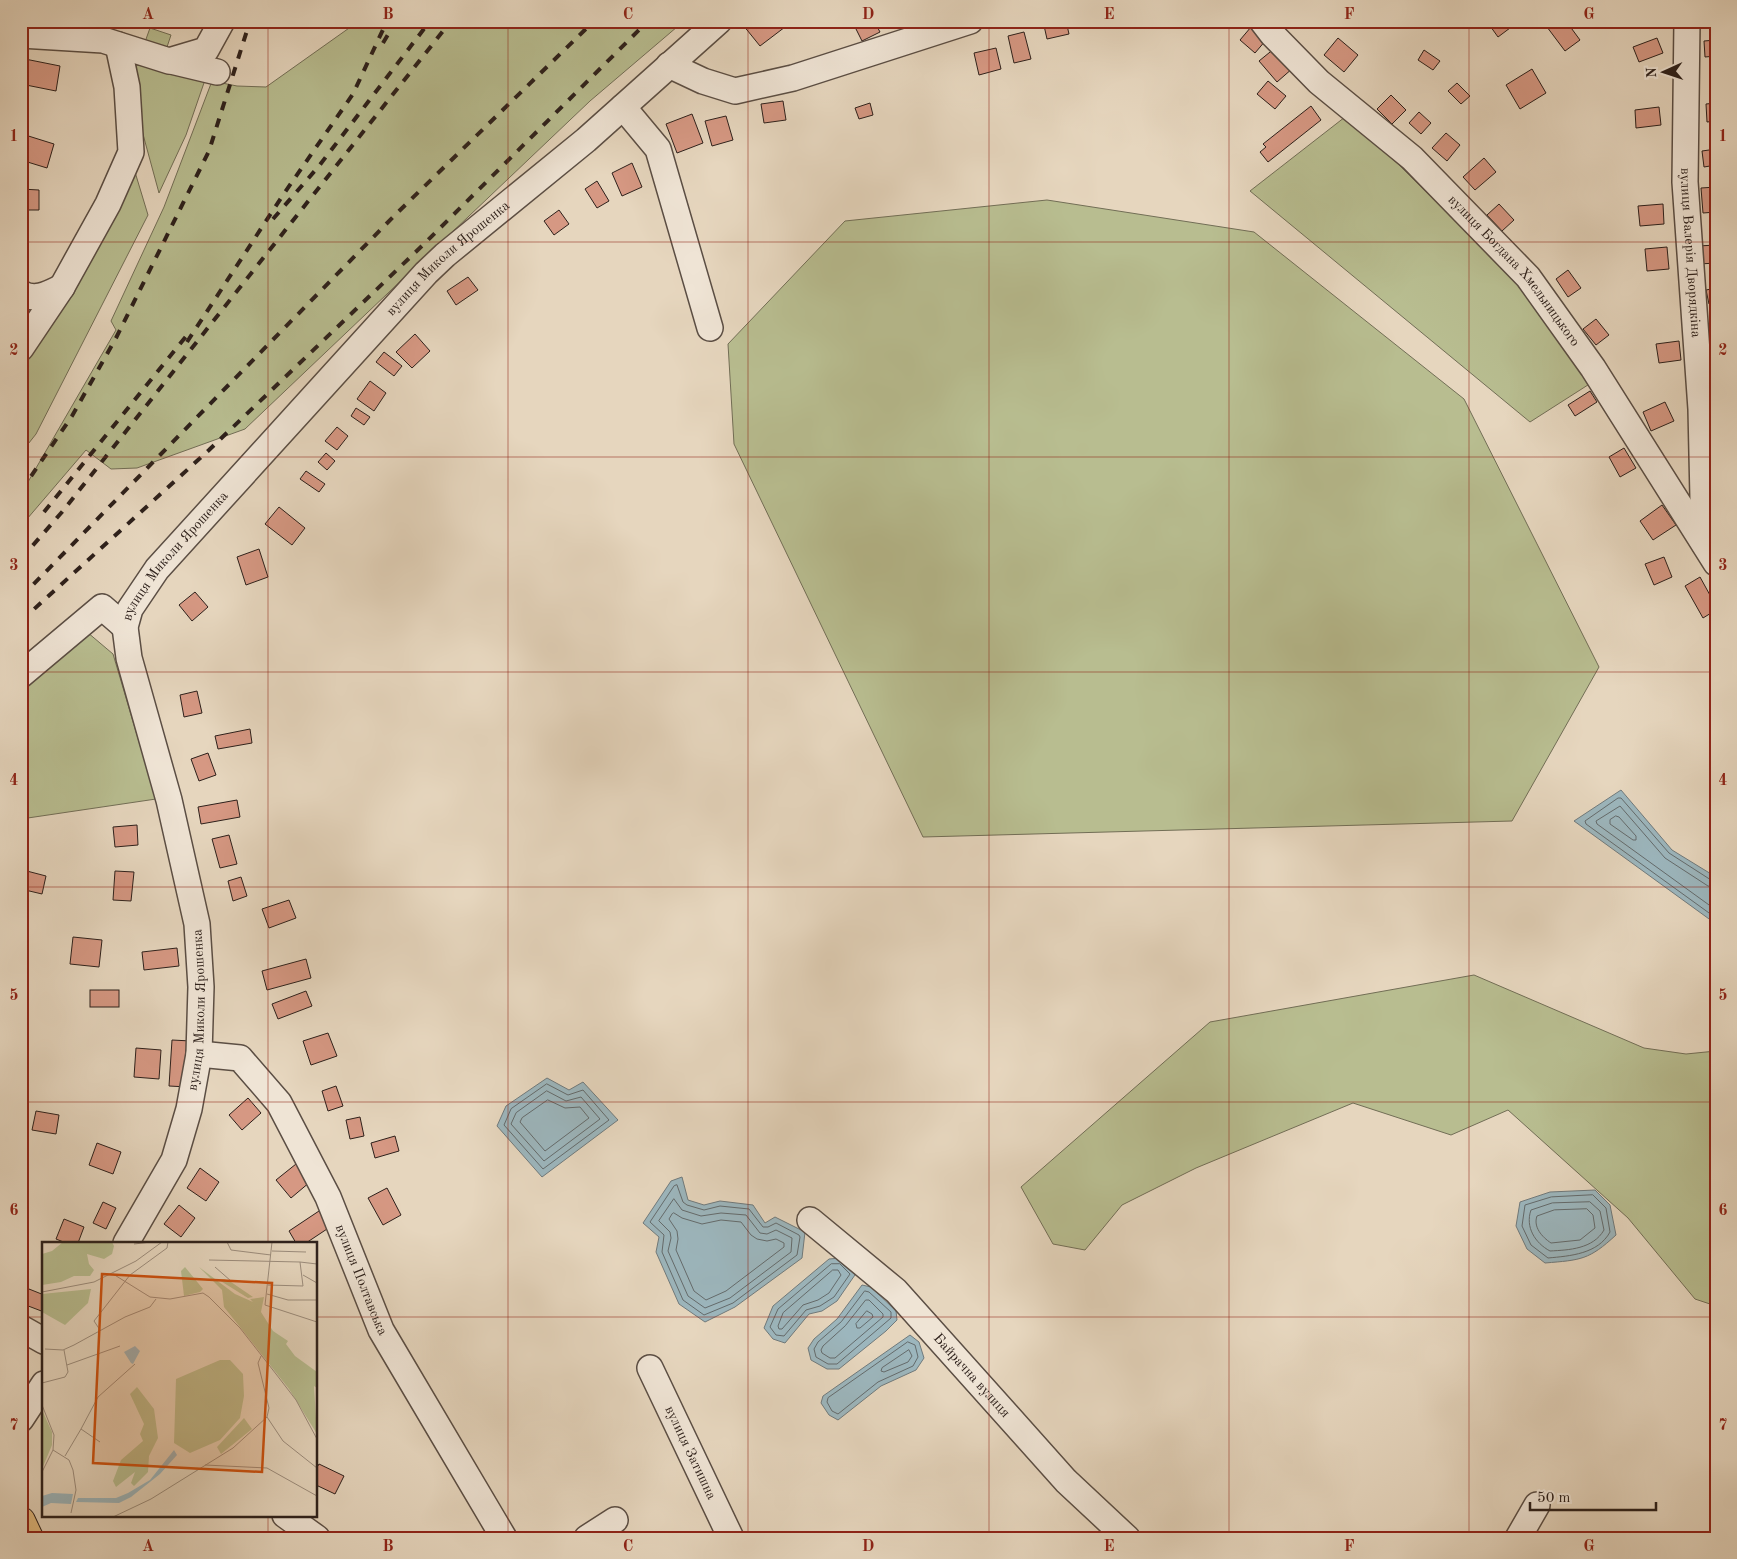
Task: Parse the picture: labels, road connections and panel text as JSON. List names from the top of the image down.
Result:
{
  "streets": {
    "street": [
      "вулиця Валерія Дворядкіна",
      "вулиця Миколи Ярошенка",
      "вулиця Богдана Хмельницького",
      "вулиця Полтавська",
      "Байрачна вулиця",
      "вулиця Затишна"
    ]
  },
  "crossings": [
    ["вулиця Валерія Дворядкіна", "вулиця Богдана Хмельницького"],
    ["вулиця Миколи Ярошенка", "вулиця Полтавська"]
  ],
  "scale_bar": "50 m",
  "north": "left",
  "grid": {
    "columns": [
      "A",
      "B",
      "C",
      "D",
      "E",
      "F",
      "G"
    ],
    "rows": [
      "1",
      "2",
      "3",
      "4",
      "5",
      "6",
      "7"
    ]
  }
}
